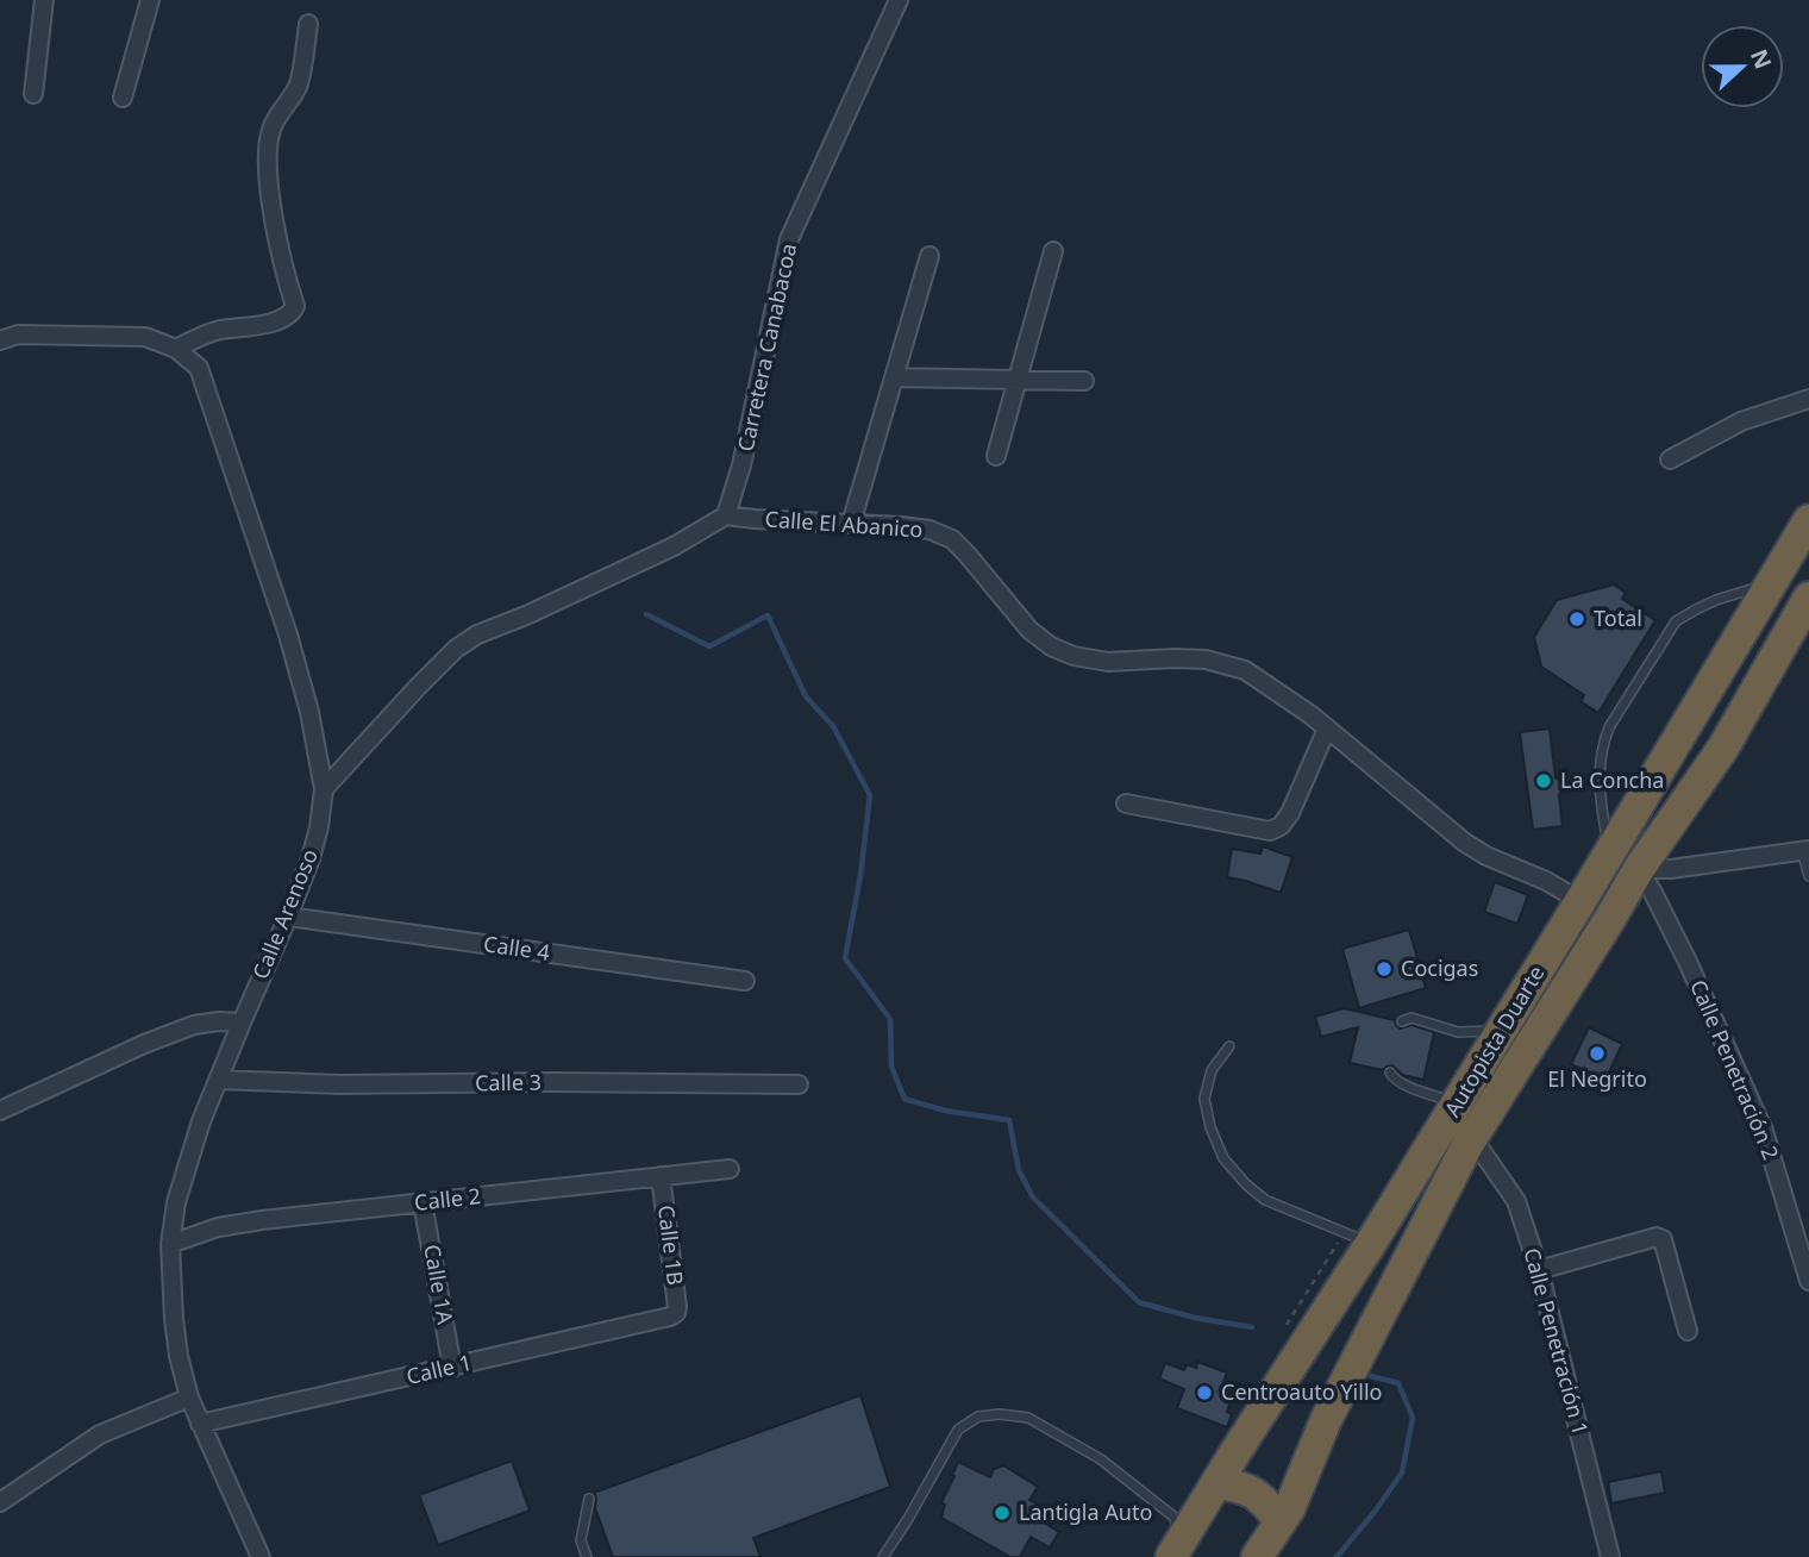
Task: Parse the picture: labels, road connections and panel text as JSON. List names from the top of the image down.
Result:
{
  "streets": {
    "highway": ["Autopista Duarte"],
    "street": [
      "Carretera Canabacoa",
      "Calle El Abanico",
      "Calle Arenoso",
      "Calle 4",
      "Calle Penetración 2",
      "Calle 3",
      "Calle 2",
      "Calle 1B",
      "Calle 1A",
      "Calle Penetración 1",
      "Calle 1"
    ]
  },
  "crossings": [
    ["Carretera Canabacoa", "Calle El Abanico"],
    ["Calle El Abanico", "Autopista Duarte"],
    ["Calle Arenoso", "Calle 4"],
    ["Calle Arenoso", "Calle 3"],
    ["Calle Arenoso", "Calle 2"],
    ["Calle Arenoso", "Calle 1"],
    ["Autopista Duarte", "Calle Penetración 2"],
    ["Autopista Duarte", "Calle Penetración 1"],
    ["Calle 2", "Calle 1B"],
    ["Calle 2", "Calle 1A"],
    ["Calle 1B", "Calle 1"],
    ["Calle 1A", "Calle 1"]
  ],
  "places": [
    "Total",
    "La Concha",
    "Cocigas",
    "El Negrito",
    "Centroauto Yillo",
    "Lantigla Auto"
  ],
  "north": "right"
}
